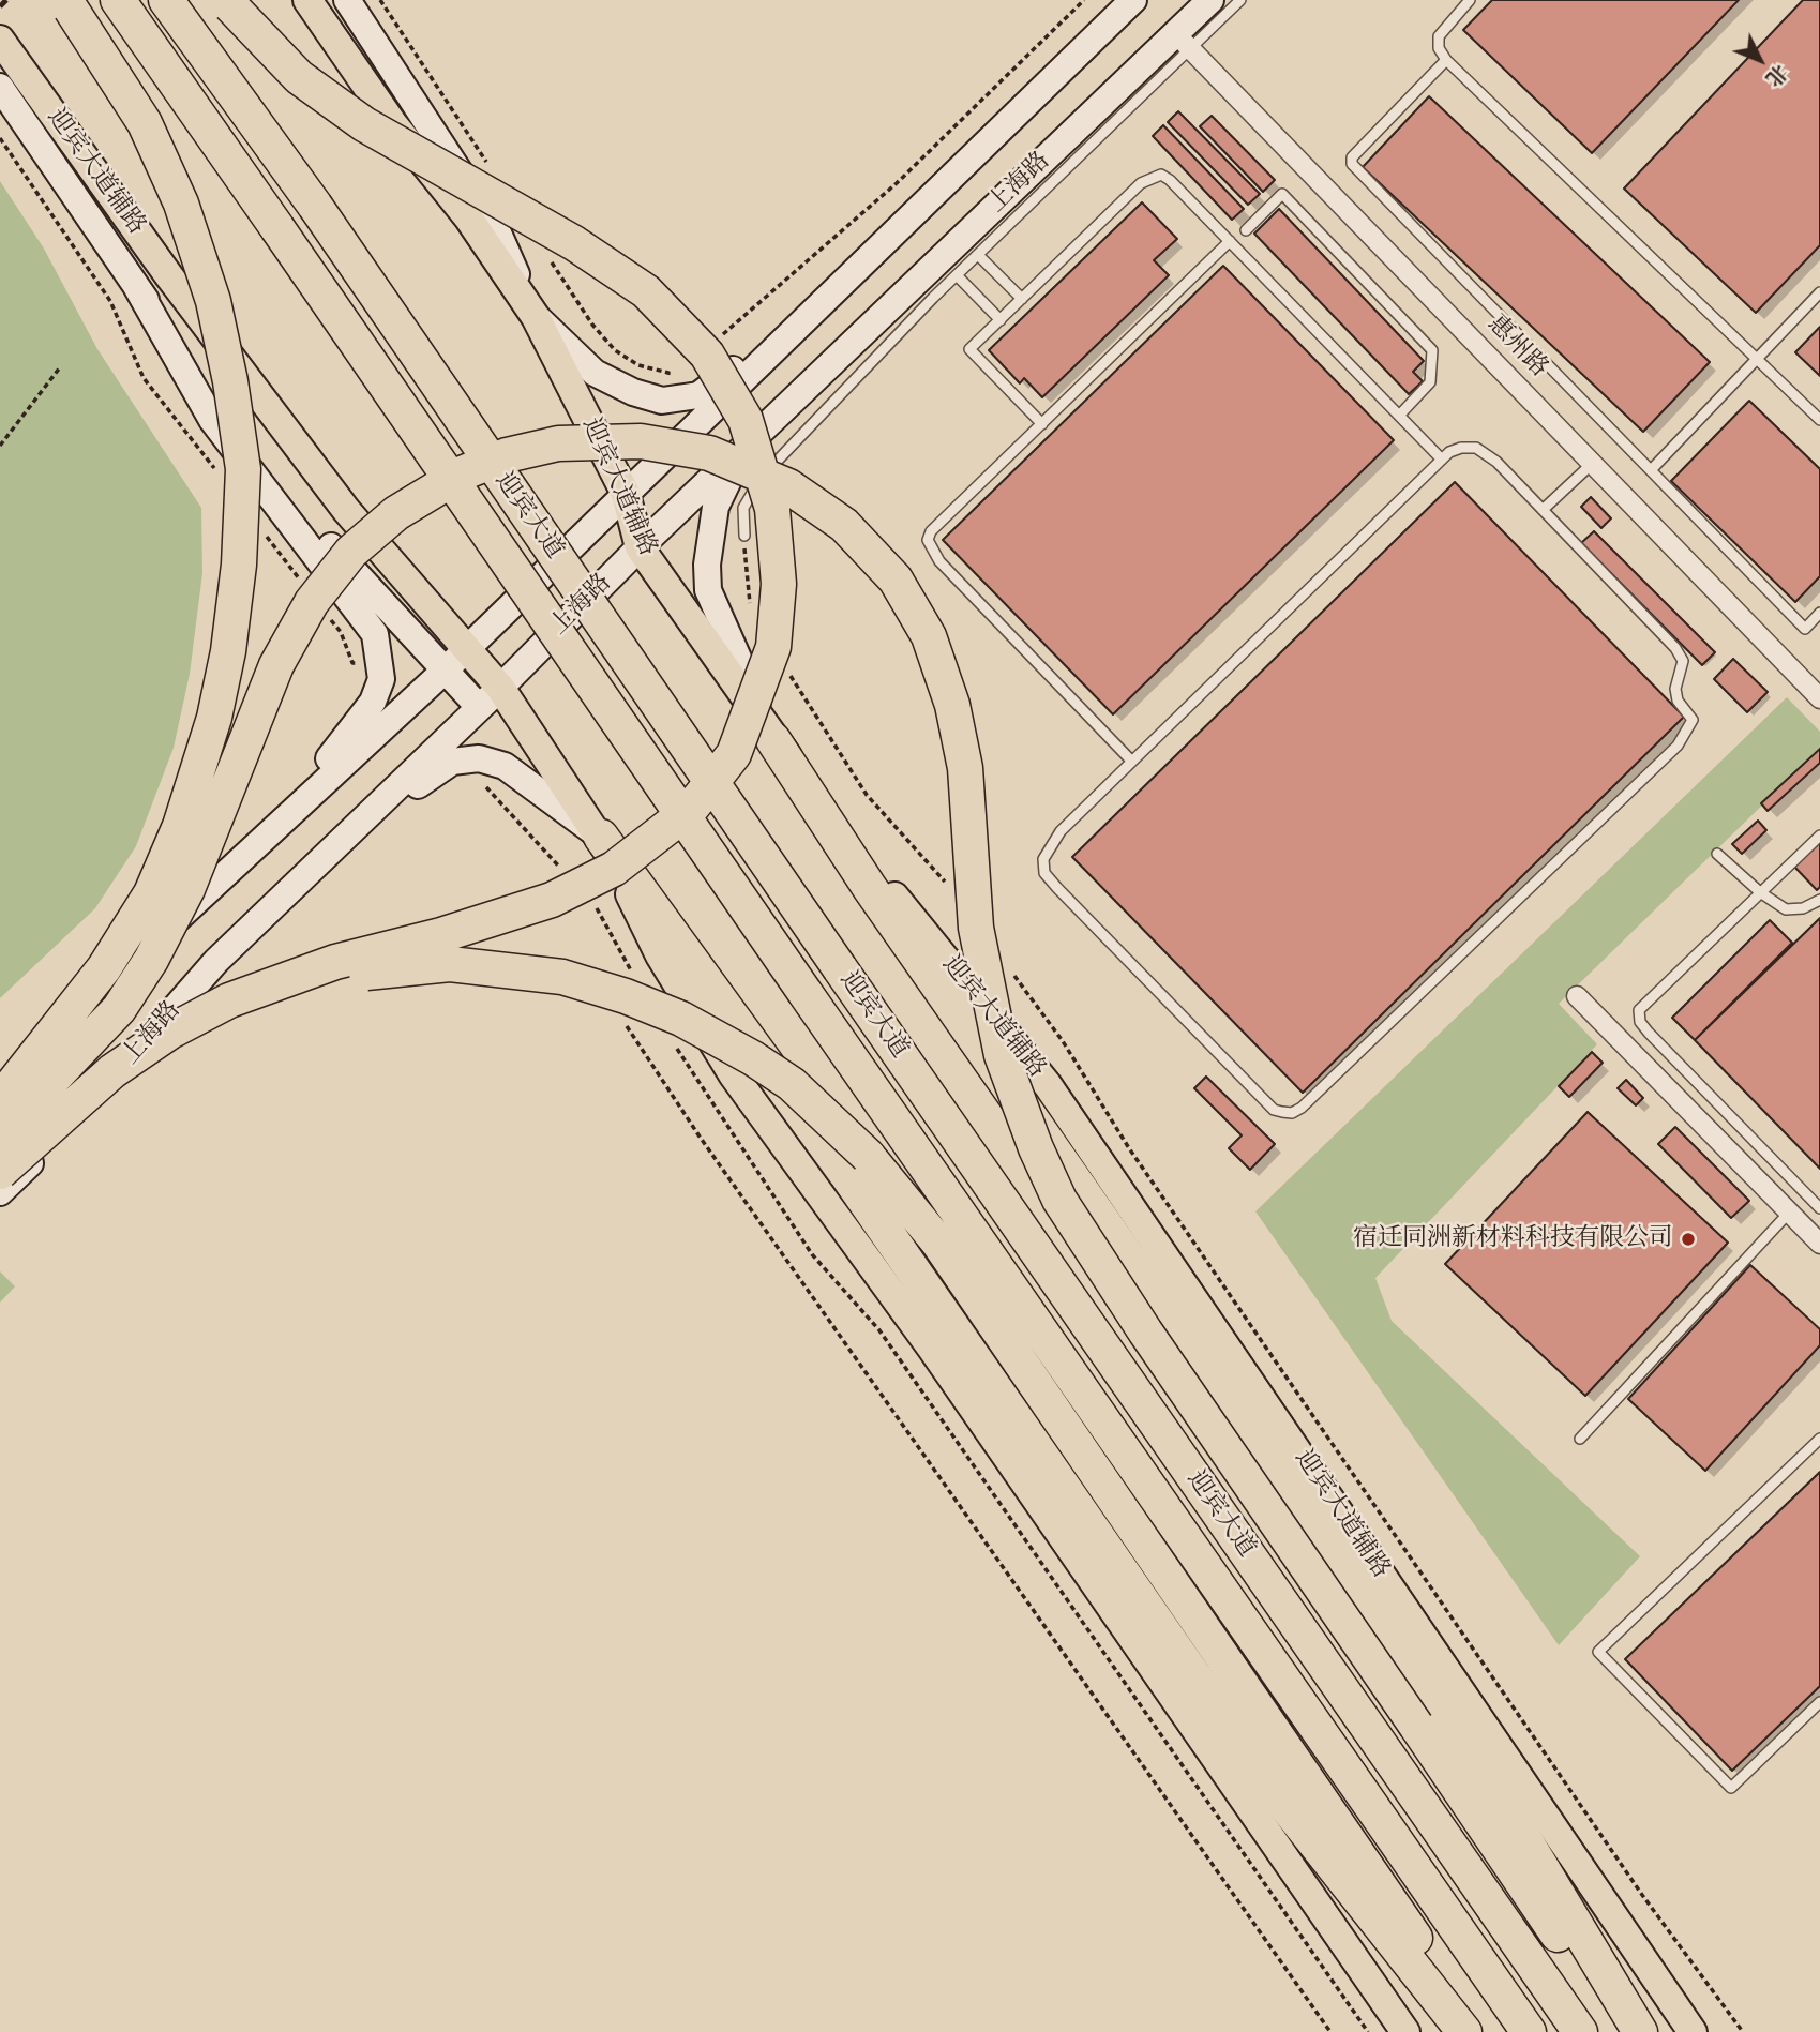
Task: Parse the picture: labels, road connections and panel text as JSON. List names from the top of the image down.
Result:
{
  "streets": {
    "highway": ["迎宾大道"],
    "main road": ["迎宾大道辅路"],
    "street": ["上海路", "惠州路"]
  },
  "crossings": [
    ["迎宾大道辅路", "上海路"],
    ["上海路", "惠州路"]
  ],
  "places": ["宿迁同洲新材料科技有限公司"],
  "north": "bottom right"
}
